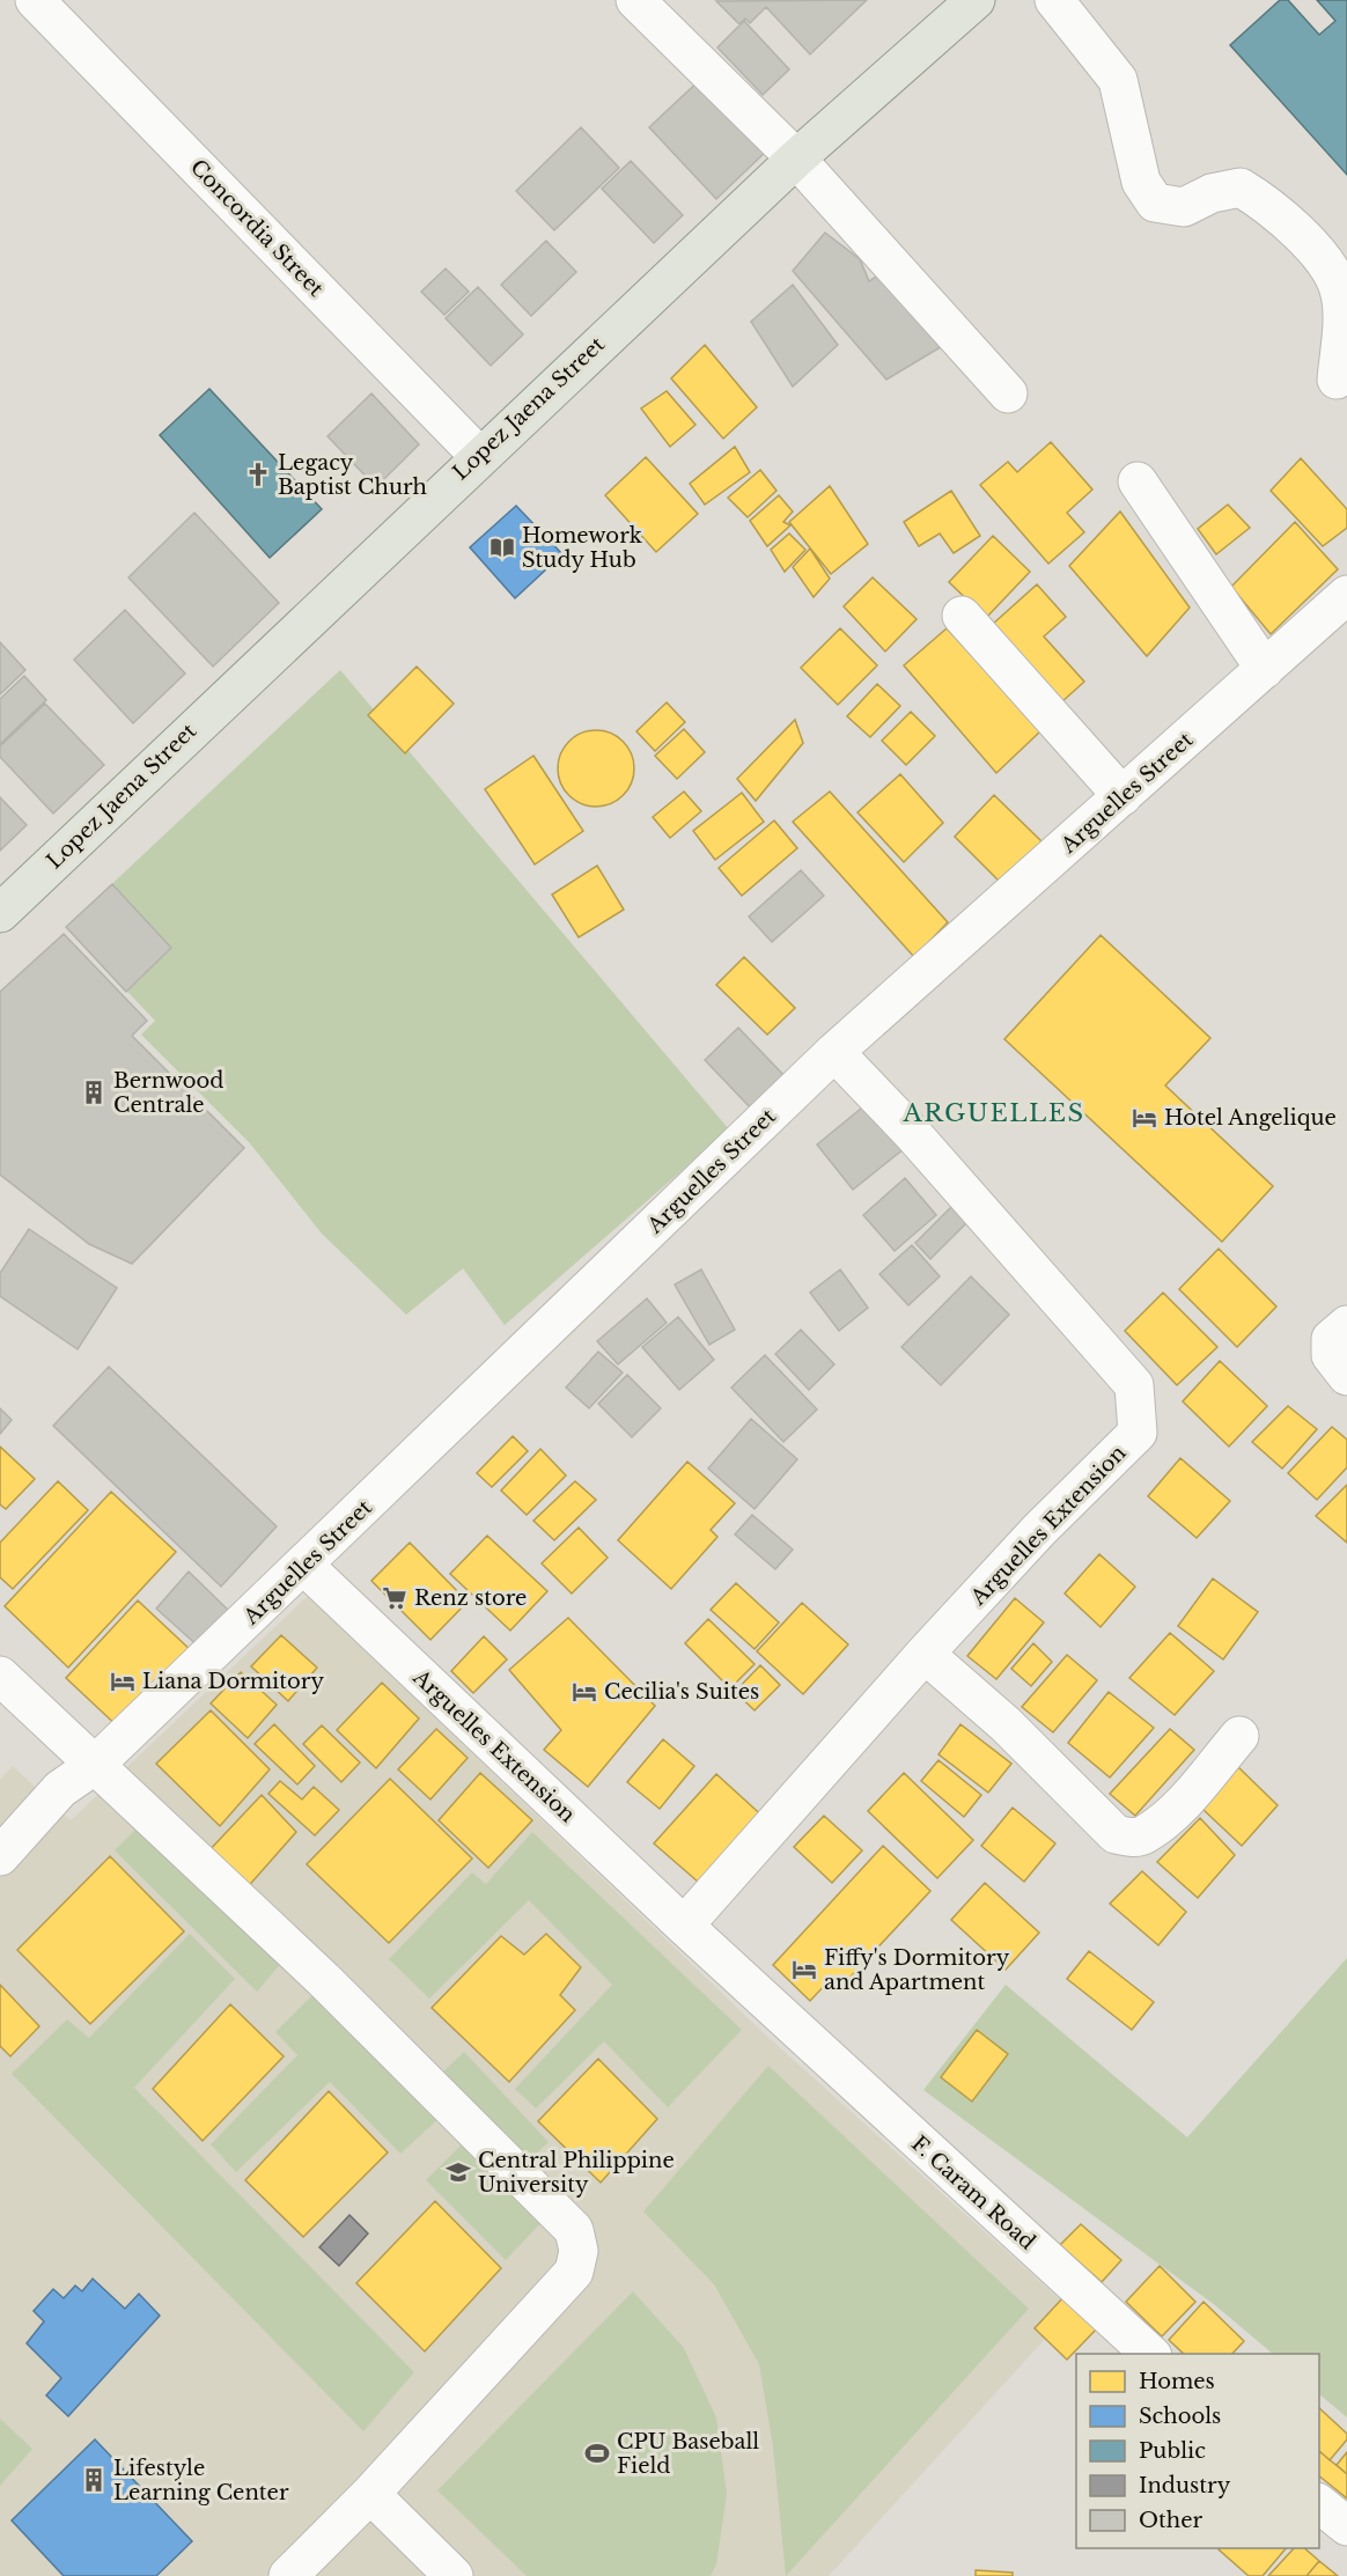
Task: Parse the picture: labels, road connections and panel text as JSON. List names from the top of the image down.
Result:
{
  "streets": {
    "main road": ["Lopez Jaena Street"],
    "street": [
      "Concordia Street",
      "Arguelles Street",
      "Arguelles Extension",
      "F. Caram Road"
    ]
  },
  "crossings": [
    ["Concordia Street", "Lopez Jaena Street"],
    ["Arguelles Street", "Arguelles Extension"],
    ["Arguelles Extension", "F. Caram Road"]
  ],
  "districts": ["ARGUELLES"],
  "places": {
    "church": ["Legacy Baptist Churh"],
    "library": ["Homework Study Hub"],
    "building": ["Bernwood Centrale", "Lifestyle Learning Center"],
    "hotel": [
      "Hotel Angelique",
      "Liana Dormitory",
      "Cecilia's Suites",
      "Fiffy's Dormitory and Apartment"
    ],
    "supermarket": ["Renz store"],
    "school or university": ["Central Philippine University"],
    "sports": ["CPU Baseball Field"]
  },
  "legend": [
    "Homes",
    "Schools",
    "Public",
    "Industry",
    "Other"
  ]
}
